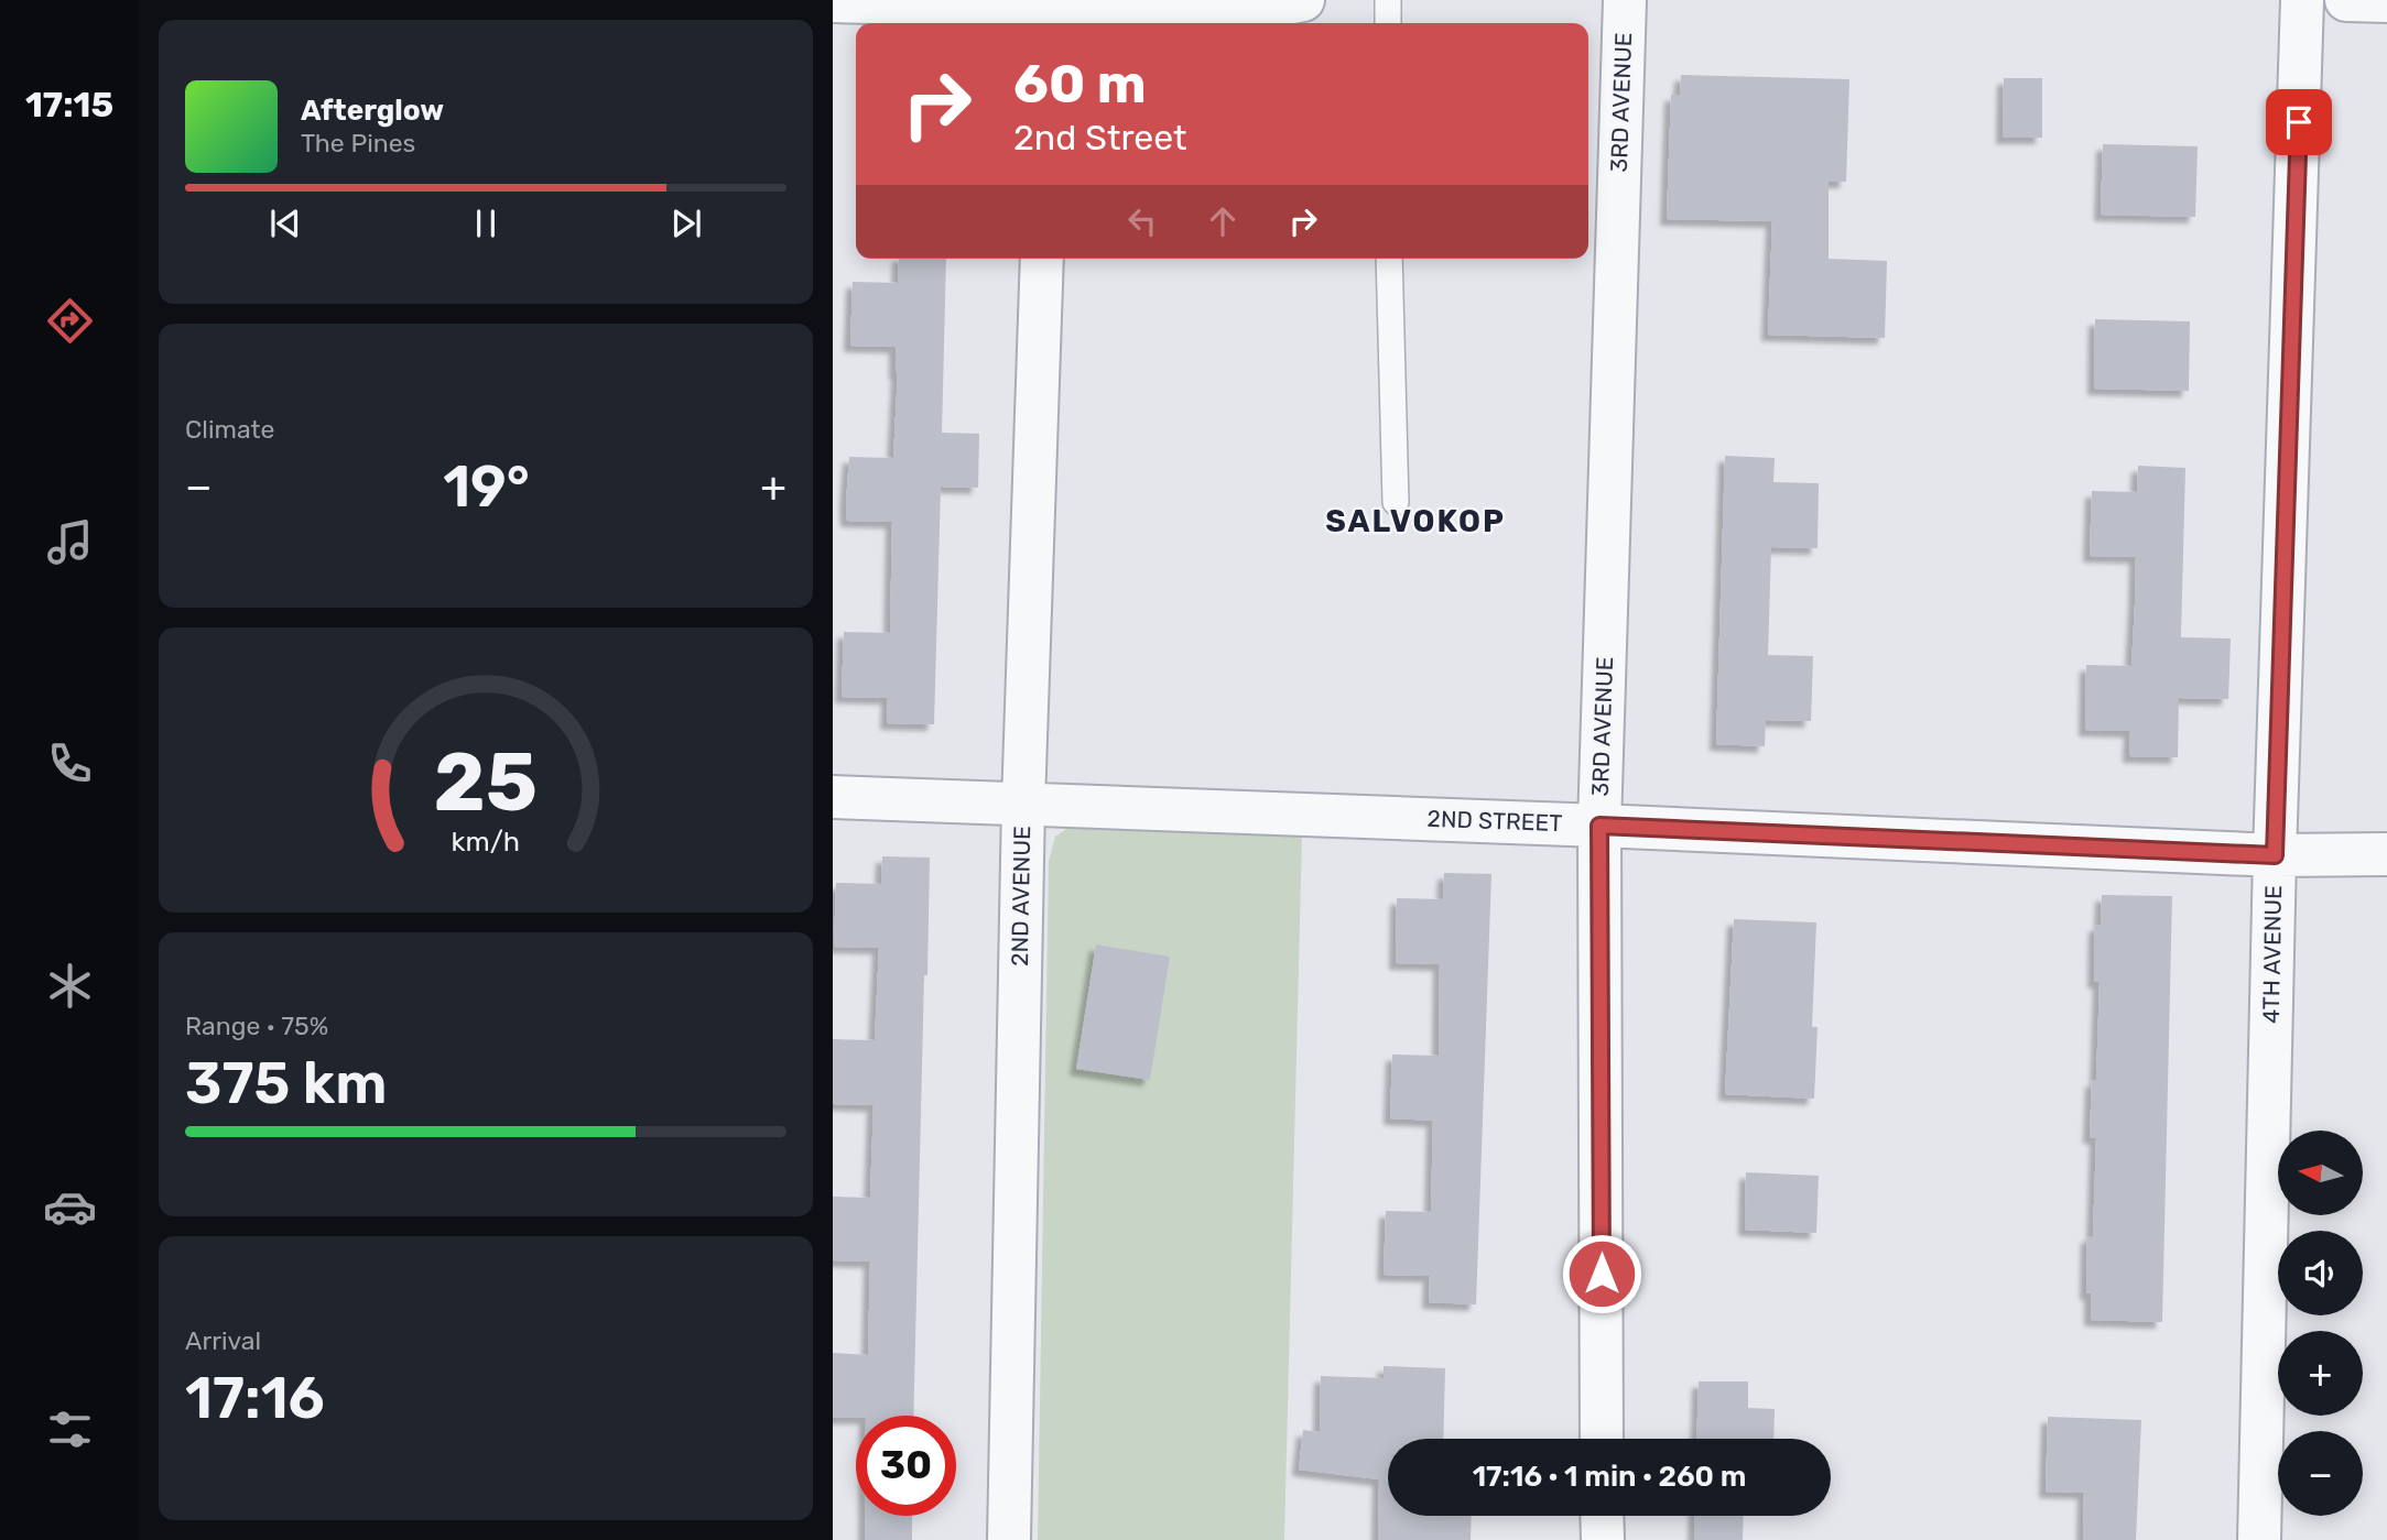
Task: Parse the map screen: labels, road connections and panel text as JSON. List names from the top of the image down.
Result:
{
  "streets": {
    "street": [
      "3RD AVENUE",
      "2ND STREET",
      "2ND AVENUE",
      "4TH AVENUE"
    ]
  },
  "crossings": [
    ["3RD AVENUE", "2ND STREET"],
    ["2ND STREET", "2ND AVENUE"],
    ["2ND STREET", "4TH AVENUE"]
  ],
  "districts": ["SALVOKOP"],
  "north": "left",
  "page": {
    "tabs": "17:15",
    "turn": ["60 m", "2nd Street"],
    "song": ["Afterglow", "The Pines"],
    "tile": [
      "Climate",
      ["Range · 75%", "375 km"],
      ["Arrival", "17:16"]
    ],
    "heat": ["−", "19°", "+"],
    "map_buttons": ["+", "−"],
    "limit": "30",
    "trip": "17:16 · 1 min · 260 m",
    "gauge": ["25", "km/h"]
  }
}
